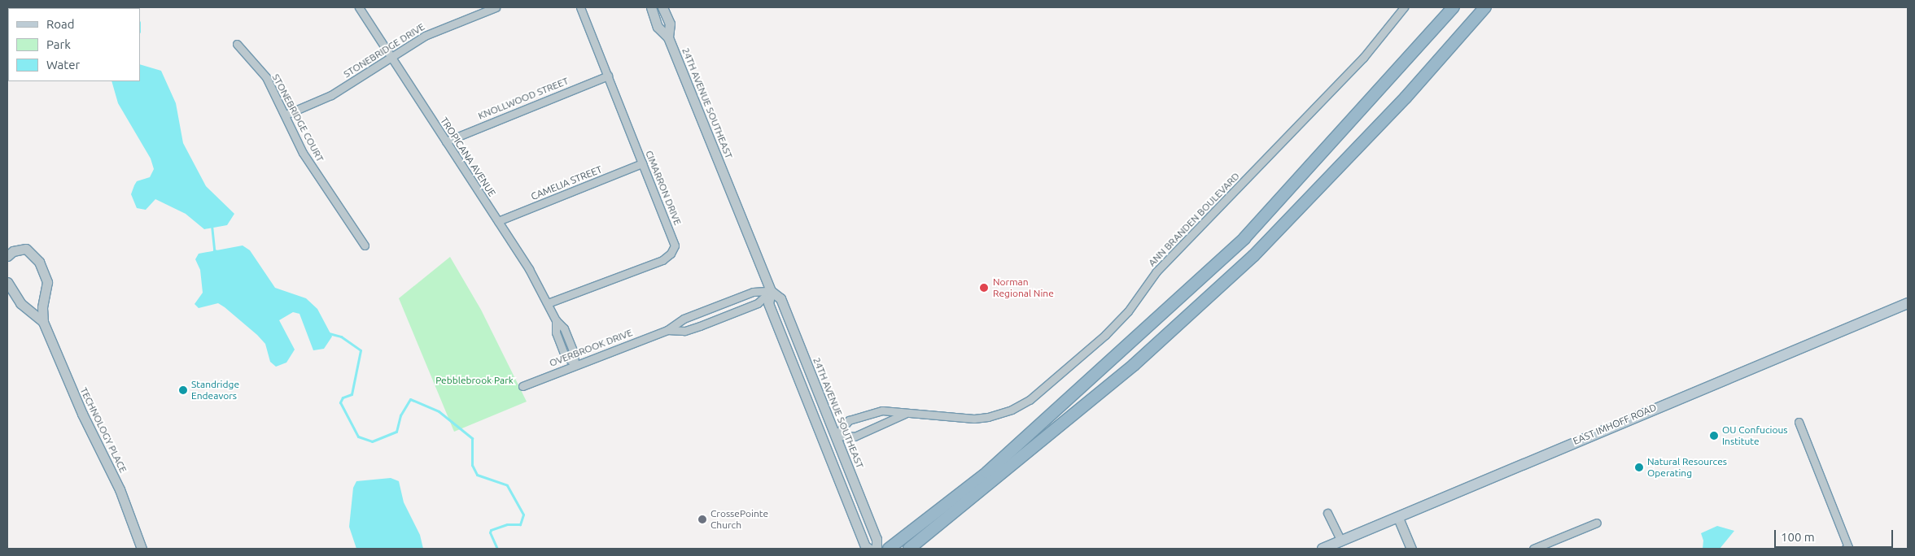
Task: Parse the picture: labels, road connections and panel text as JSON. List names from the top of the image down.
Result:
{
  "streets": {
    "main road": ["EAST IMHOFF ROAD"],
    "street": [
      "STONEBRIDGE DRIVE",
      "KNOLLWOOD STREET",
      "24TH AVENUE SOUTHEAST",
      "STONEBRIDGE COURT",
      "TROPICANA AVENUE",
      "CAMELIA STREET",
      "CIMARRON DRIVE",
      "ANN BRANDEN BOULEVARD",
      "OVERBROOK DRIVE",
      "TECHNOLOGY PLACE"
    ]
  },
  "crossings": [
    ["STONEBRIDGE DRIVE", "STONEBRIDGE COURT"],
    ["STONEBRIDGE DRIVE", "TROPICANA AVENUE"],
    ["KNOLLWOOD STREET", "TROPICANA AVENUE"],
    ["KNOLLWOOD STREET", "CIMARRON DRIVE"],
    ["24TH AVENUE SOUTHEAST", "ANN BRANDEN BOULEVARD"],
    ["24TH AVENUE SOUTHEAST", "OVERBROOK DRIVE"],
    ["TROPICANA AVENUE", "CAMELIA STREET"],
    ["TROPICANA AVENUE", "CIMARRON DRIVE"],
    ["TROPICANA AVENUE", "OVERBROOK DRIVE"],
    ["CAMELIA STREET", "CIMARRON DRIVE"]
  ],
  "parks": ["Pebblebrook Park"],
  "places": [
    "Norman Regional Nine",
    "Standridge Endeavors",
    "OU Confucious Institute",
    "Natural Resources Operating",
    "CrossePointe Church"
  ],
  "legend": ["Road", "Park", "Water"],
  "scale_bar": "100 m"
}
